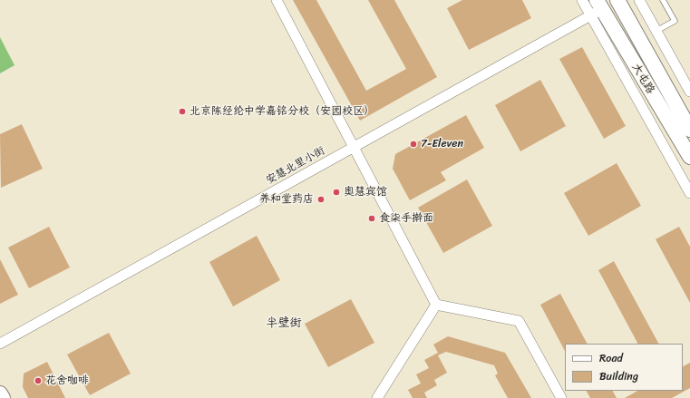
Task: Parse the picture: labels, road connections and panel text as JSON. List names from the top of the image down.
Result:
{
  "streets": {
    "main road": ["大屯路"],
    "street": ["安慧北里小街"]
  },
  "crossings": [
    ["大屯路", "安慧北里小街"]
  ],
  "districts": ["半壁街"],
  "places": [
    "北京陈经纶中学嘉铭分校（安园校区）",
    "7-Eleven",
    "奥慧宾馆",
    "养和堂药店",
    "食柒手擀面",
    "花舍咖啡"
  ],
  "legend": ["Road", "Building"]
}
